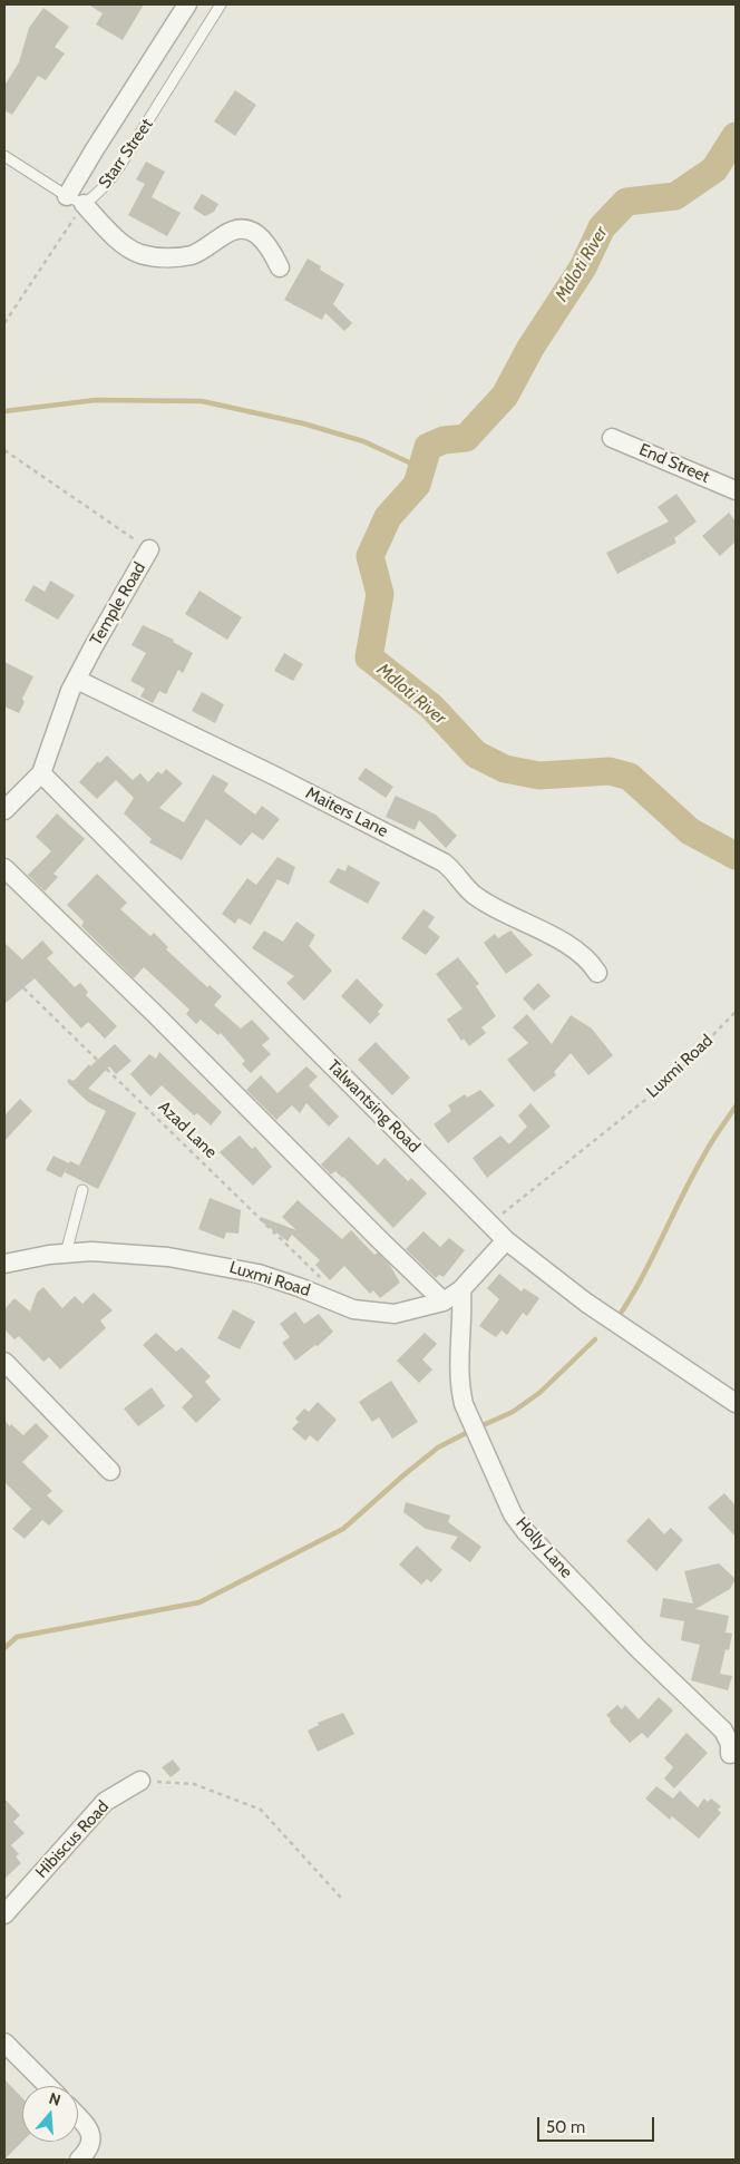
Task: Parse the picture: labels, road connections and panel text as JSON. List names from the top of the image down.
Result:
{
  "streets": {
    "street": [
      "End Street",
      "Temple Road",
      "Maiters Lane",
      "Luxmi Road",
      "Talwantsing Road",
      "Holly Lane",
      "Hibiscus Road"
    ],
    "lane": ["Starr Street"],
    "path": ["Azad Lane"]
  },
  "crossings": [
    ["Temple Road", "Maiters Lane"],
    ["Temple Road", "Talwantsing Road"],
    ["Luxmi Road", "Talwantsing Road"],
    ["Luxmi Road", "Holly Lane"]
  ],
  "water": ["Mdloti River"],
  "scale_bar": "50 m",
  "north": "top"
}
